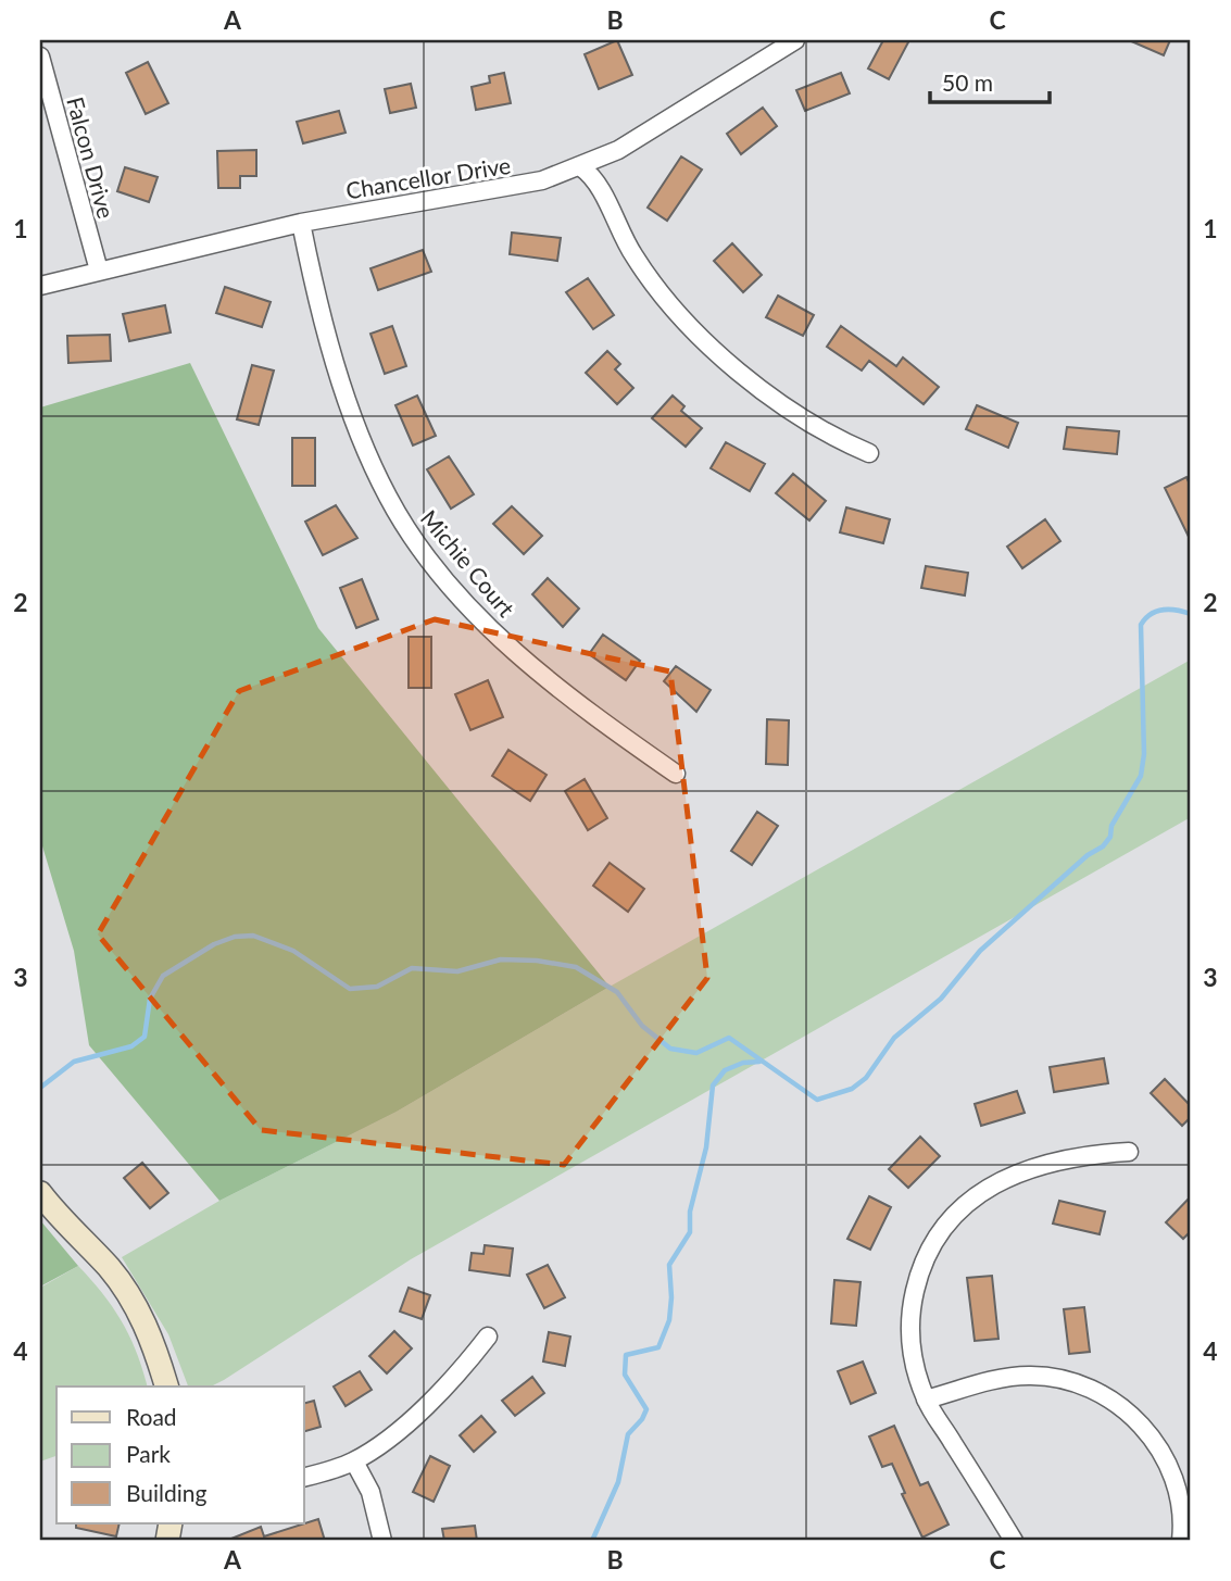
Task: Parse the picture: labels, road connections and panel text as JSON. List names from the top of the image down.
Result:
{
  "streets": {
    "street": ["Falcon Drive", "Chancellor Drive", "Michie Court"]
  },
  "crossings": [
    ["Falcon Drive", "Chancellor Drive"],
    ["Chancellor Drive", "Michie Court"]
  ],
  "legend": ["Road", "Park", "Building"],
  "scale_bar": "50 m",
  "grid": {
    "columns": ["A", "B", "C"],
    "rows": [
      "1",
      "2",
      "3",
      "4"
    ]
  }
}
